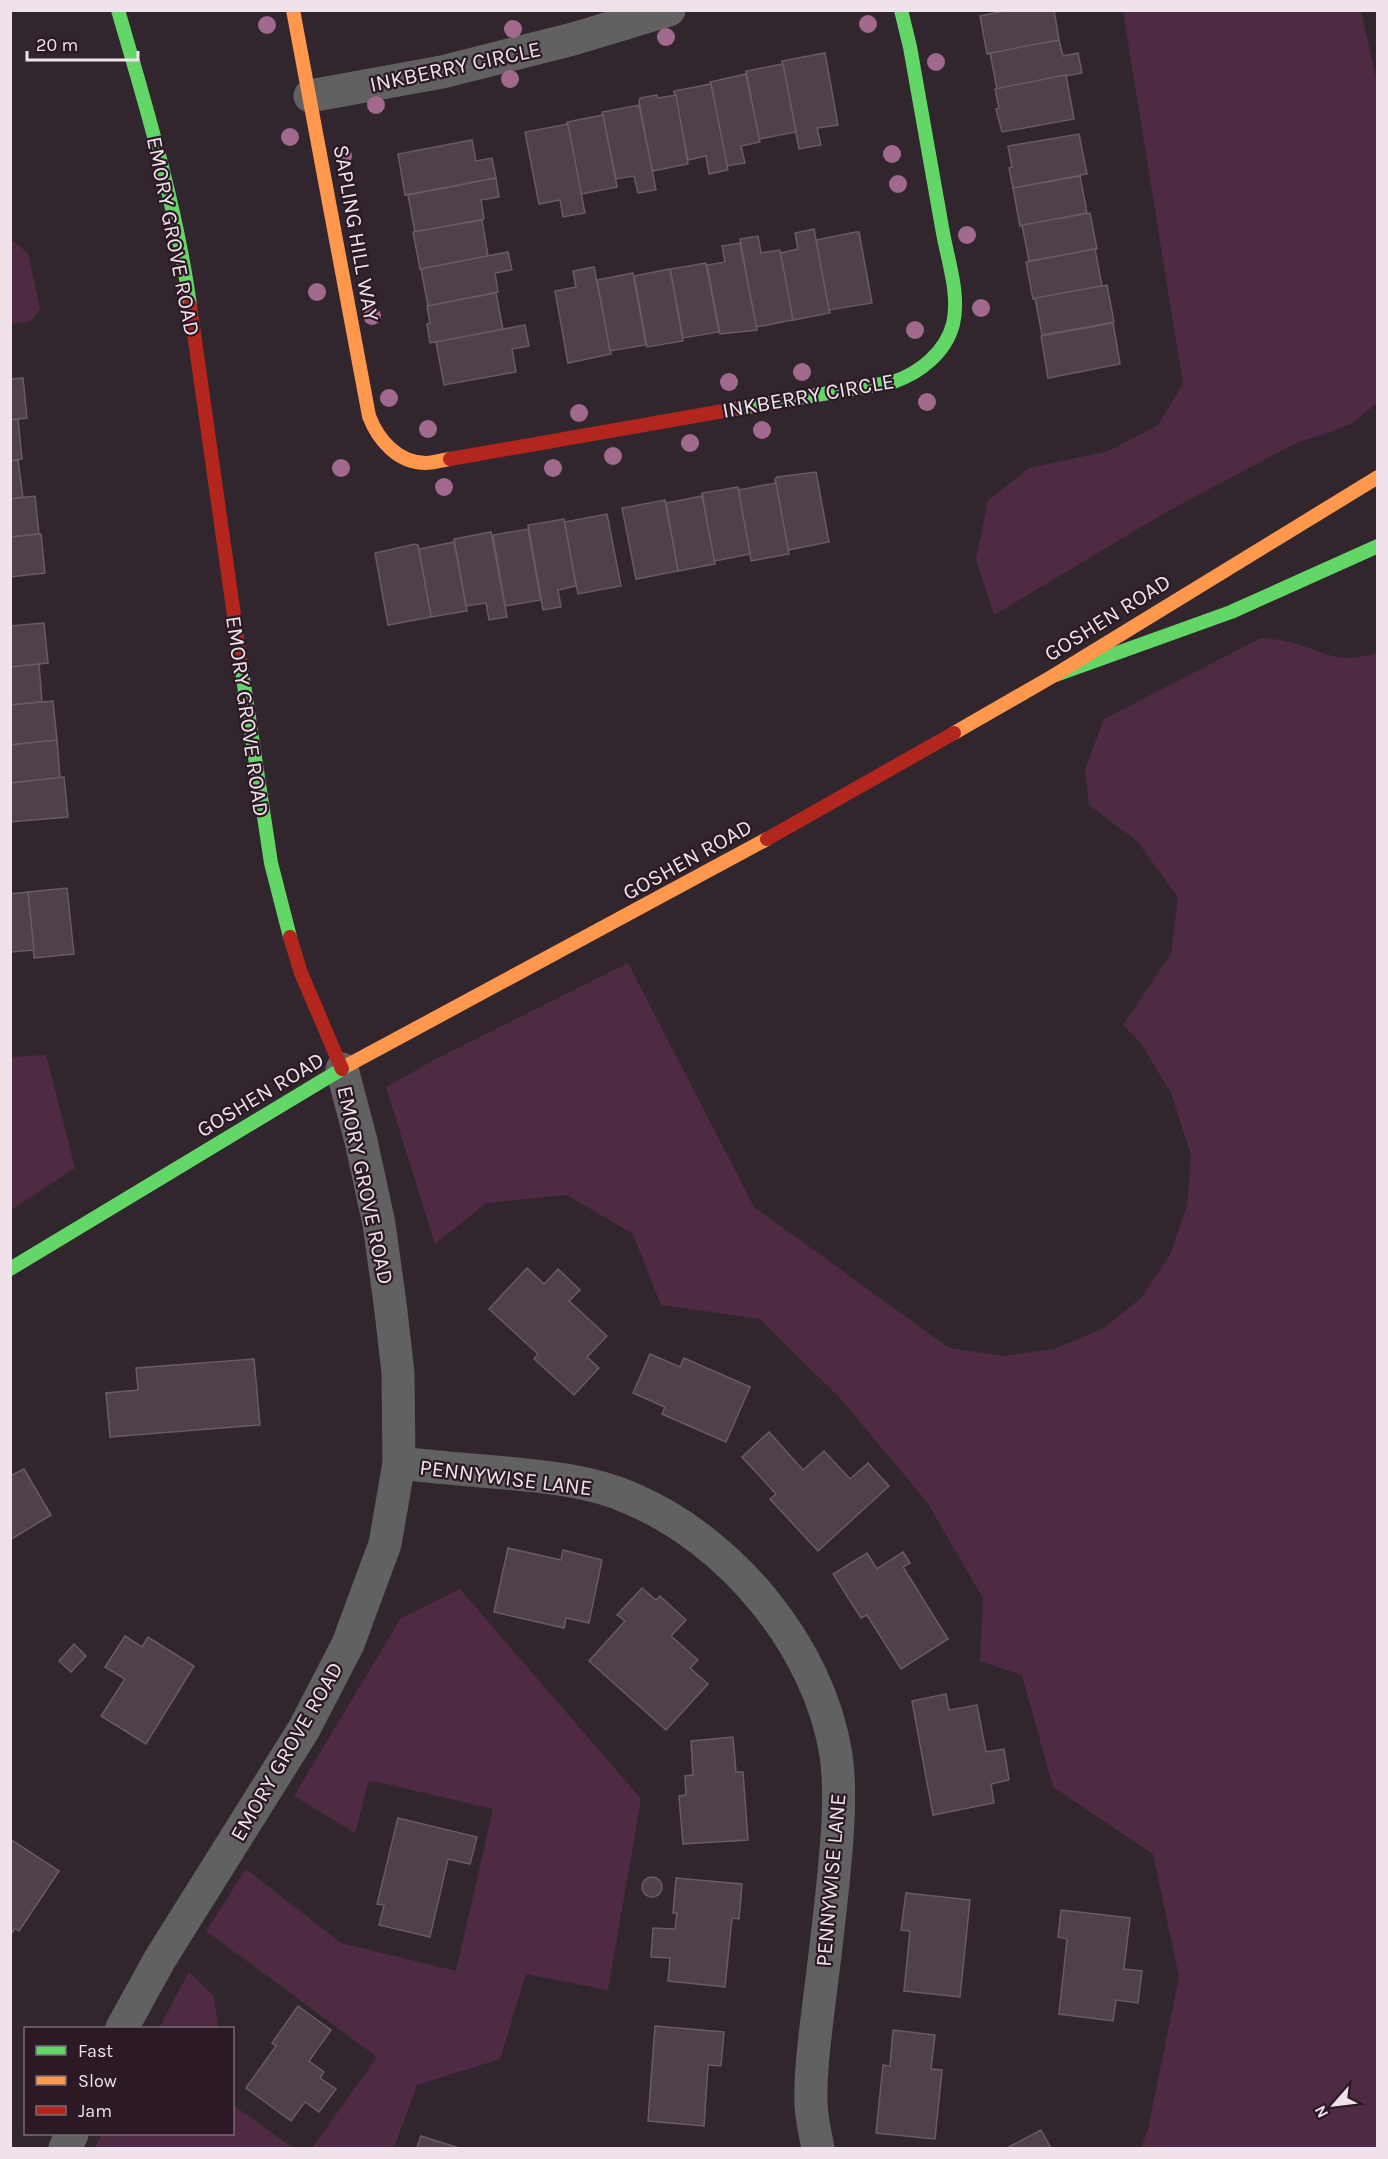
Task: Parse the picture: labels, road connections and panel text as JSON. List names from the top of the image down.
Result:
{
  "streets": {
    "street": [
      "INKBERRY CIRCLE",
      "SAPLING HILL WAY",
      "EMORY GROVE ROAD",
      "GOSHEN ROAD",
      "PENNYWISE LANE"
    ]
  },
  "crossings": [
    ["INKBERRY CIRCLE", "SAPLING HILL WAY"],
    ["EMORY GROVE ROAD", "GOSHEN ROAD"],
    ["EMORY GROVE ROAD", "PENNYWISE LANE"]
  ],
  "legend": ["Fast", "Slow", "Jam"],
  "scale_bar": "20 m",
  "north": "bottom left"
}
